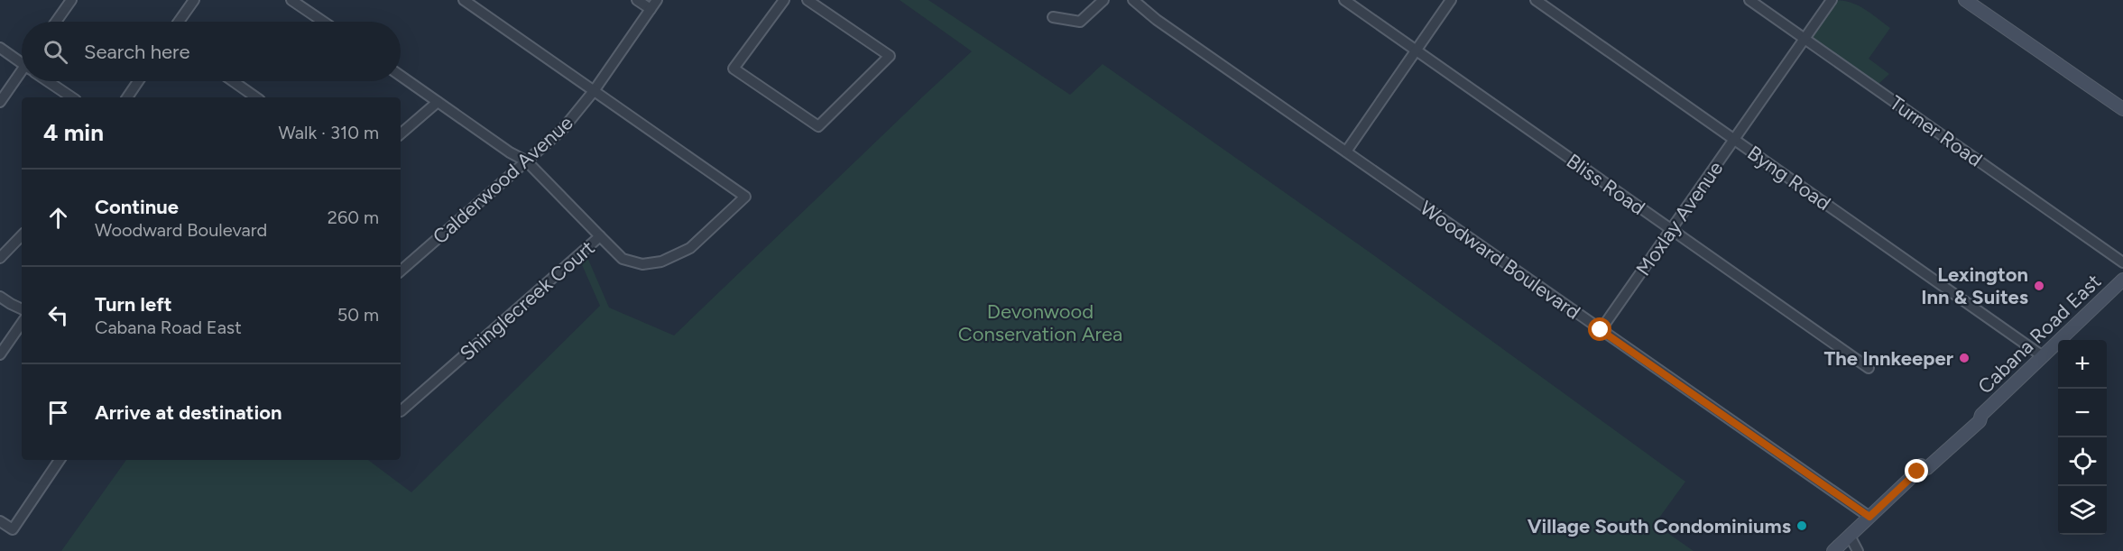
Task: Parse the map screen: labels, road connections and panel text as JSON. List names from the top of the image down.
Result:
{
  "streets": {
    "main road": ["Cabana Road East"],
    "street": [
      "Turner Road",
      "Byng Road",
      "Calderwood Avenue",
      "Bliss Road",
      "Moxlay Avenue",
      "Woodward Boulevard",
      "Shinglecreek Court"
    ]
  },
  "crossings": [
    ["Turner Road", "Moxlay Avenue"],
    ["Byng Road", "Moxlay Avenue"],
    ["Byng Road", "Cabana Road East"],
    ["Calderwood Avenue", "Shinglecreek Court"],
    ["Bliss Road", "Moxlay Avenue"],
    ["Moxlay Avenue", "Woodward Boulevard"],
    ["Woodward Boulevard", "Cabana Road East"]
  ],
  "parks": ["Devonwood Conservation Area"],
  "places": ["Lexington Inn & Suites", "The Innkeeper", "Village South Condominiums"],
  "page": {
    "search": "Search here",
    "heading": ["4 min", "Walk · 310 m"],
    "list": [
      ["Continue", "Woodward Boulevard", "260 m"],
      ["Turn left", "Cabana Road East", "50 m"],
      "Arrive at destination"
    ],
    "map_buttons": ["+", "−"]
  }
}
